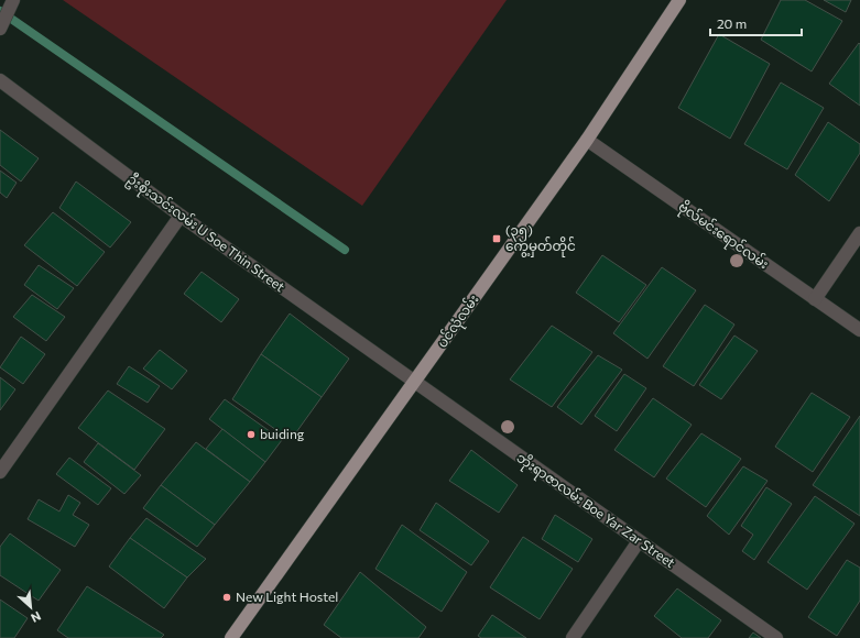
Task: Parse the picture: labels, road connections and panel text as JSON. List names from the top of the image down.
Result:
{
  "streets": {
    "main road": ["ပင်လုံလမ်း"],
    "street": ["ဦးစိုးသင်းလမ်း U Soe Thin Street", "ဗိုလ်မင်းရောင်လမ်း", "ဘိုးရာဇာလမ်း Boe Yar Zar Street"]
  },
  "crossings": [
    ["ဦးစိုးသင်းလမ်း U Soe Thin Street", "ပင်လုံလမ်း"],
    ["ဦးစိုးသင်းလမ်း U Soe Thin Street", "ဘိုးရာဇာလမ်း Boe Yar Zar Street"],
    ["ဗိုလ်မင်းရောင်လမ်း", "ပင်လုံလမ်း"],
    ["ပင်လုံလမ်း", "ဘိုးရာဇာလမ်း Boe Yar Zar Street"]
  ],
  "places": {
    "transit": ["(၃၅) ကွေ့မှတ်တိုင်"],
    "other": ["buiding", "New Light Hostel"]
  },
  "scale_bar": "20 m",
  "north": "bottom right"
}
